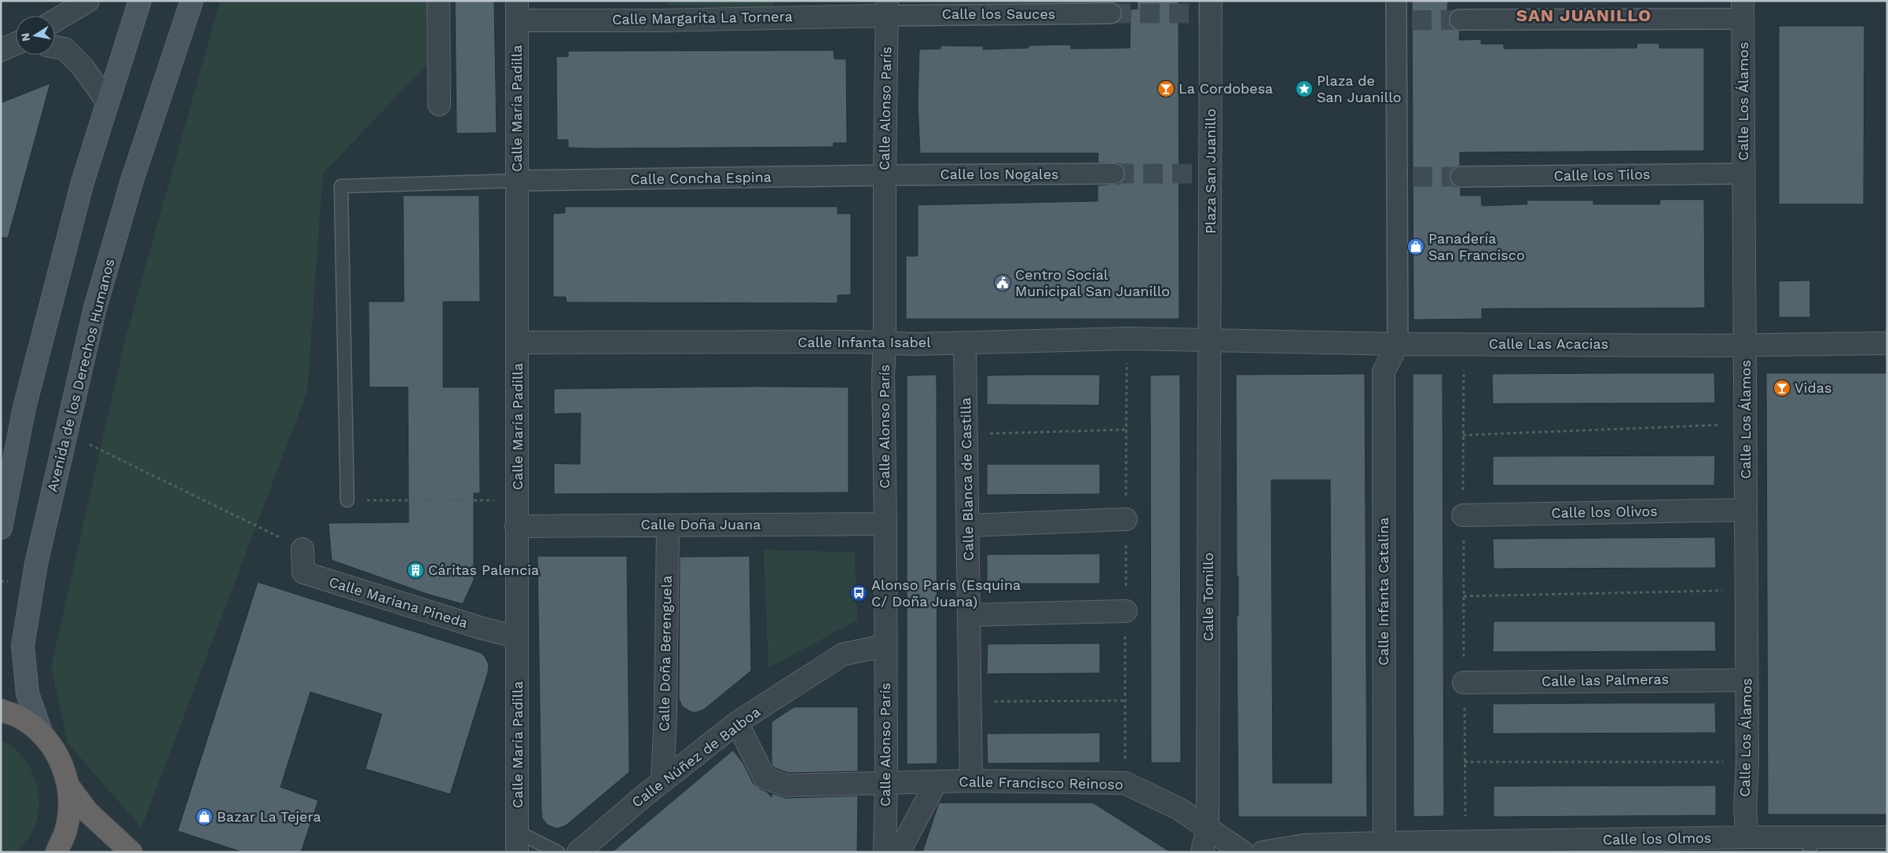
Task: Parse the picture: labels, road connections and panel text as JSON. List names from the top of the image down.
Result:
{
  "streets": {
    "main road": ["Avenida de los Derechos Humanos"],
    "street": [
      "Calle los Sauces",
      "Calle Margarita La Tornera",
      "Calle Los Álamos",
      "Calle María Padilla",
      "Calle Alonso París",
      "Plaza San Juanillo",
      "Calle los Nogales",
      "Calle los Tilos",
      "Calle Concha Espina",
      "Calle Infanta Isabel",
      "Calle Las Acacias",
      "Calle Blanca de Castilla",
      "Calle los Olivos",
      "Calle Doña Juana",
      "Calle Infanta Catalina",
      "Calle Tomillo",
      "Calle Mariana Pineda",
      "Calle Doña Berenguela",
      "Calle las Palmeras",
      "Calle Núñez de Balboa",
      "Calle Francisco Reinoso",
      "Calle los Olmos"
    ]
  },
  "crossings": [
    ["Calle los Sauces", "Calle Margarita La Tornera"],
    ["Calle los Sauces", "Calle Alonso París"],
    ["Calle Margarita La Tornera", "Calle María Padilla"],
    ["Calle Margarita La Tornera", "Calle Alonso París"],
    ["Calle Los Álamos", "Calle los Tilos"],
    ["Calle Los Álamos", "Calle Las Acacias"],
    ["Calle Los Álamos", "Calle los Olivos"],
    ["Calle Los Álamos", "Calle las Palmeras"],
    ["Calle Los Álamos", "Calle los Olmos"],
    ["Calle María Padilla", "Calle Concha Espina"],
    ["Calle María Padilla", "Calle Infanta Isabel"],
    ["Calle María Padilla", "Calle Doña Juana"],
    ["Calle María Padilla", "Calle Mariana Pineda"],
    ["Calle Alonso París", "Calle los Nogales"],
    ["Calle Alonso París", "Calle Concha Espina"],
    ["Calle Alonso París", "Calle Infanta Isabel"],
    ["Calle Alonso París", "Calle Doña Juana"],
    ["Calle Alonso París", "Calle Núñez de Balboa"],
    ["Calle Alonso París", "Calle Francisco Reinoso"],
    ["Plaza San Juanillo", "Calle Infanta Isabel"],
    ["Plaza San Juanillo", "Calle Las Acacias"],
    ["Plaza San Juanillo", "Calle Tomillo"],
    ["Calle los Nogales", "Calle Concha Espina"],
    ["Calle Infanta Isabel", "Calle Las Acacias"],
    ["Calle Infanta Isabel", "Calle Blanca de Castilla"],
    ["Calle Infanta Isabel", "Calle Tomillo"],
    ["Calle Las Acacias", "Calle Infanta Catalina"],
    ["Calle Las Acacias", "Calle Tomillo"],
    ["Calle Blanca de Castilla", "Calle Francisco Reinoso"],
    ["Calle Doña Juana", "Calle Doña Berenguela"],
    ["Calle Infanta Catalina", "Calle los Olmos"],
    ["Calle Tomillo", "Calle Francisco Reinoso"],
    ["Calle Doña Berenguela", "Calle Núñez de Balboa"],
    ["Calle Núñez de Balboa", "Calle Francisco Reinoso"]
  ],
  "districts": ["SAN JUANILLO"],
  "places": {
    "bar": ["La Cordobesa", "Vidas"],
    "place": ["Plaza de San Juanillo"],
    "shop": ["Panadería San Francisco", "Bazar La Tejera"],
    "public building": ["Centro Social Municipal San Juanillo"],
    "building": ["Cáritas Palencia"],
    "bus stop": ["Alonso París (Esquina C/ Doña Juana)"]
  },
  "north": "left"
}
